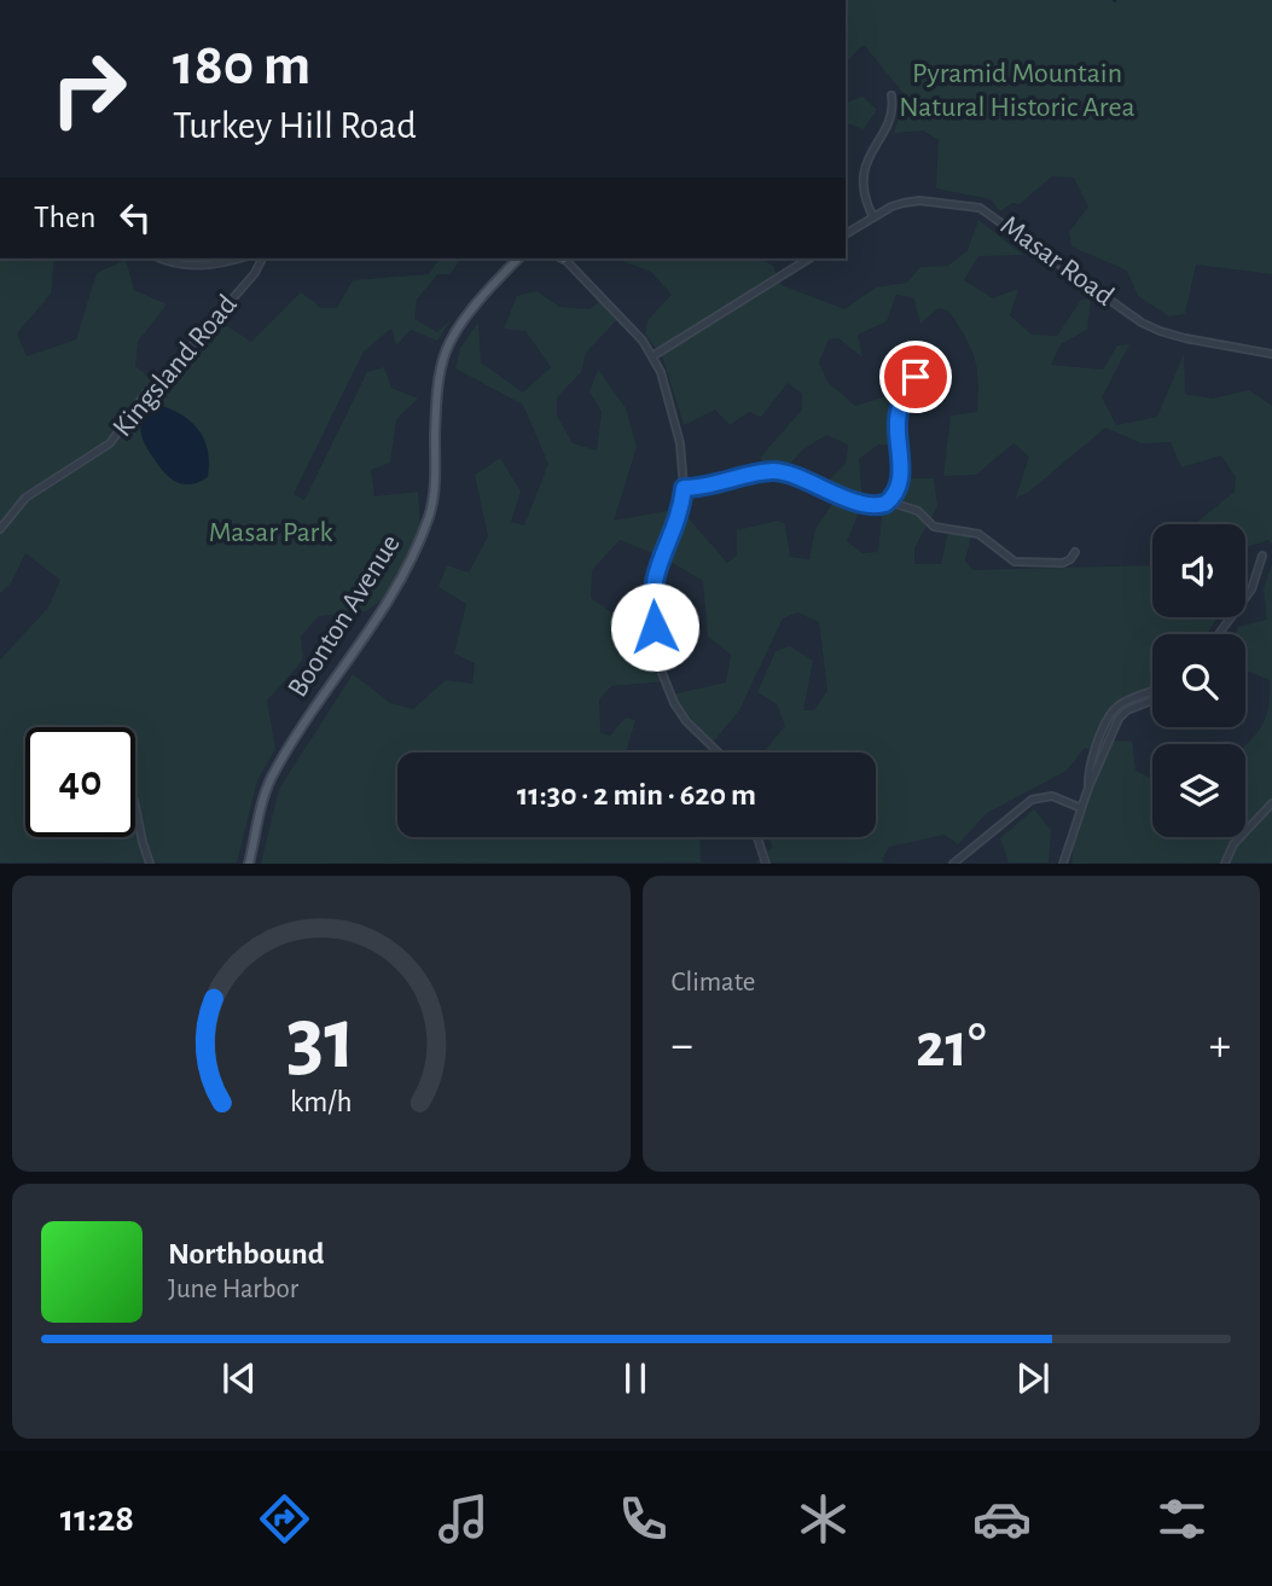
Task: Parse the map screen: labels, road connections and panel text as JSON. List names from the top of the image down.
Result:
{
  "streets": {
    "main road": ["Boonton Avenue"],
    "street": ["Masar Road", "Kingsland Road"]
  },
  "parks": ["Pyramid Mountain Natural Historic Area", "Masar Park"],
  "page": {
    "turn": ["180 m", "Turkey Hill Road"],
    "then": "Then",
    "limit": "40",
    "trip": "11:30 · 2 min · 620 m",
    "tile": "Climate",
    "heat": ["−", "21°", "+"],
    "song": ["Northbound", "June Harbor"],
    "tabs": "11:28",
    "gauge": ["31", "km/h"]
  }
}
